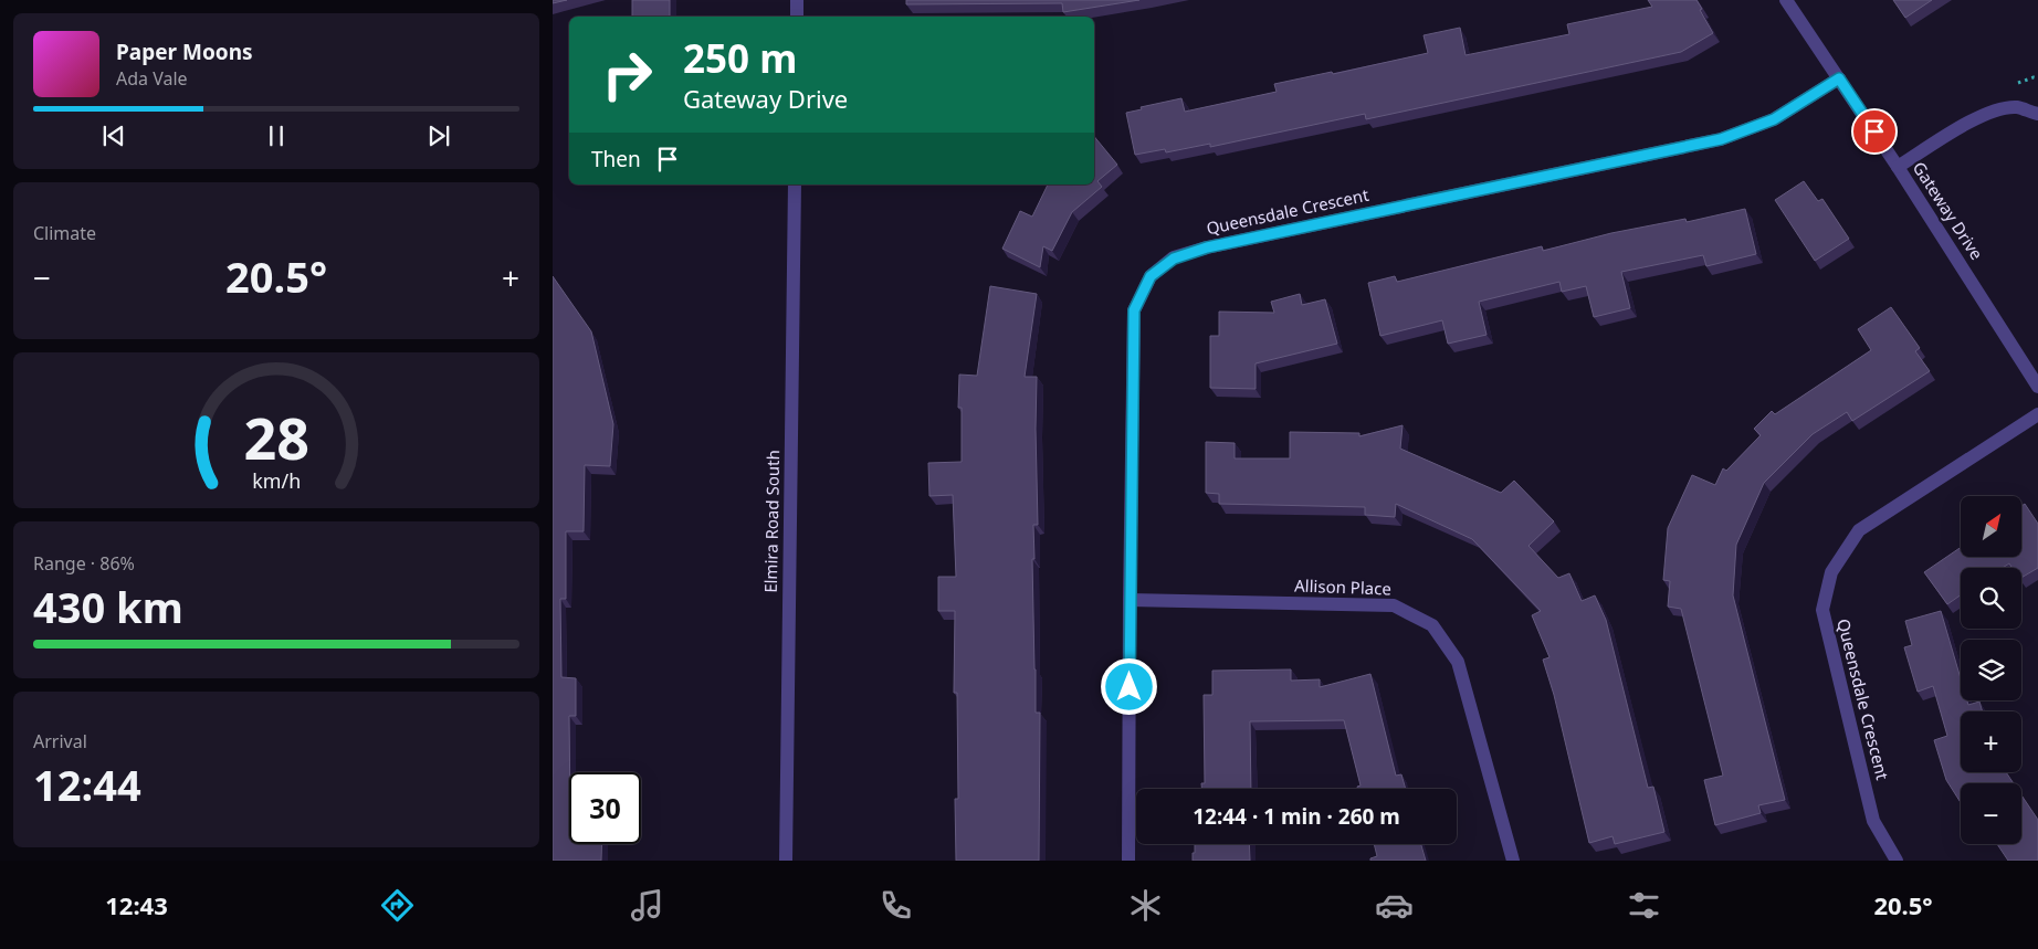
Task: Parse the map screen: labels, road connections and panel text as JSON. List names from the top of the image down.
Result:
{
  "streets": {
    "street": [
      "Gateway Drive",
      "Queensdale Crescent",
      "Elmira Road South",
      "Allison Place"
    ]
  },
  "crossings": [
    ["Gateway Drive", "Queensdale Crescent"],
    ["Queensdale Crescent", "Allison Place"]
  ],
  "north": "top right",
  "page": {
    "turn": ["250 m", "Gateway Drive"],
    "song": ["Paper Moons", "Ada Vale"],
    "then": "Then",
    "tile": [
      "Climate",
      ["Range · 86%", "430 km"],
      ["Arrival", "12:44"]
    ],
    "heat": ["−", "20.5°", "+"],
    "map_buttons": ["+", "−"],
    "limit": "30",
    "trip": "12:44 · 1 min · 260 m",
    "tabs": ["12:43", "20.5°"],
    "gauge": ["28", "km/h"]
  }
}
